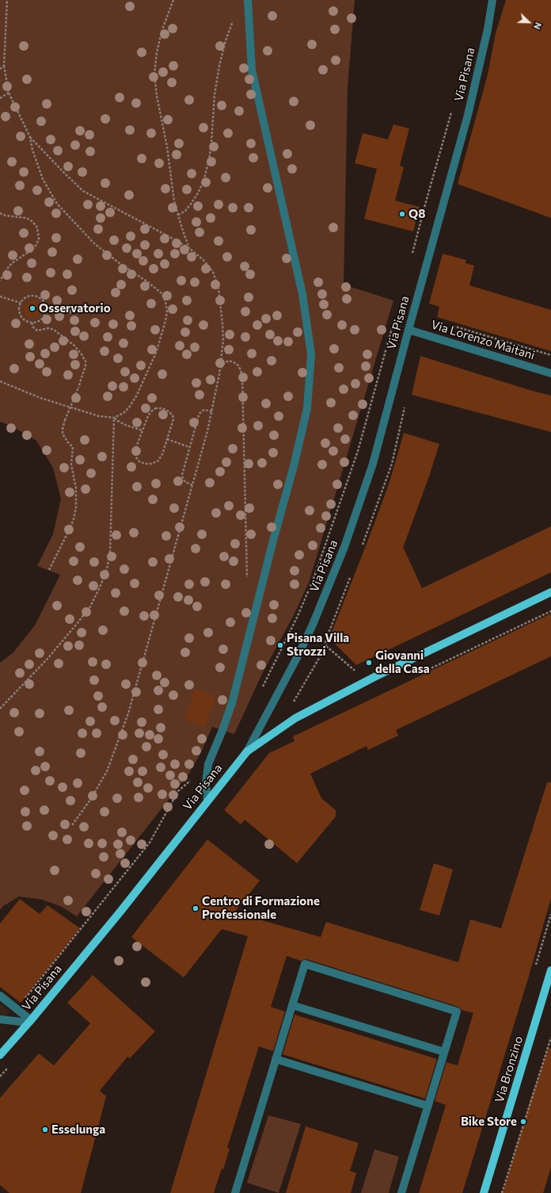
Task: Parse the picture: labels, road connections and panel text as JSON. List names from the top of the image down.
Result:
{
  "streets": {
    "main road": ["Via Pisana", "Via Bronzino"],
    "street": ["Via Lorenzo Maitani"]
  },
  "crossings": [
    ["Via Pisana", "Via Lorenzo Maitani"]
  ],
  "places": [
    "Q8",
    "Osservatorio",
    "Pisana Villa Strozzi",
    "Giovanni della Casa",
    "Centro di Formazione Professionale",
    "Bike Store",
    "Esselunga"
  ],
  "north": "bottom right"
}
